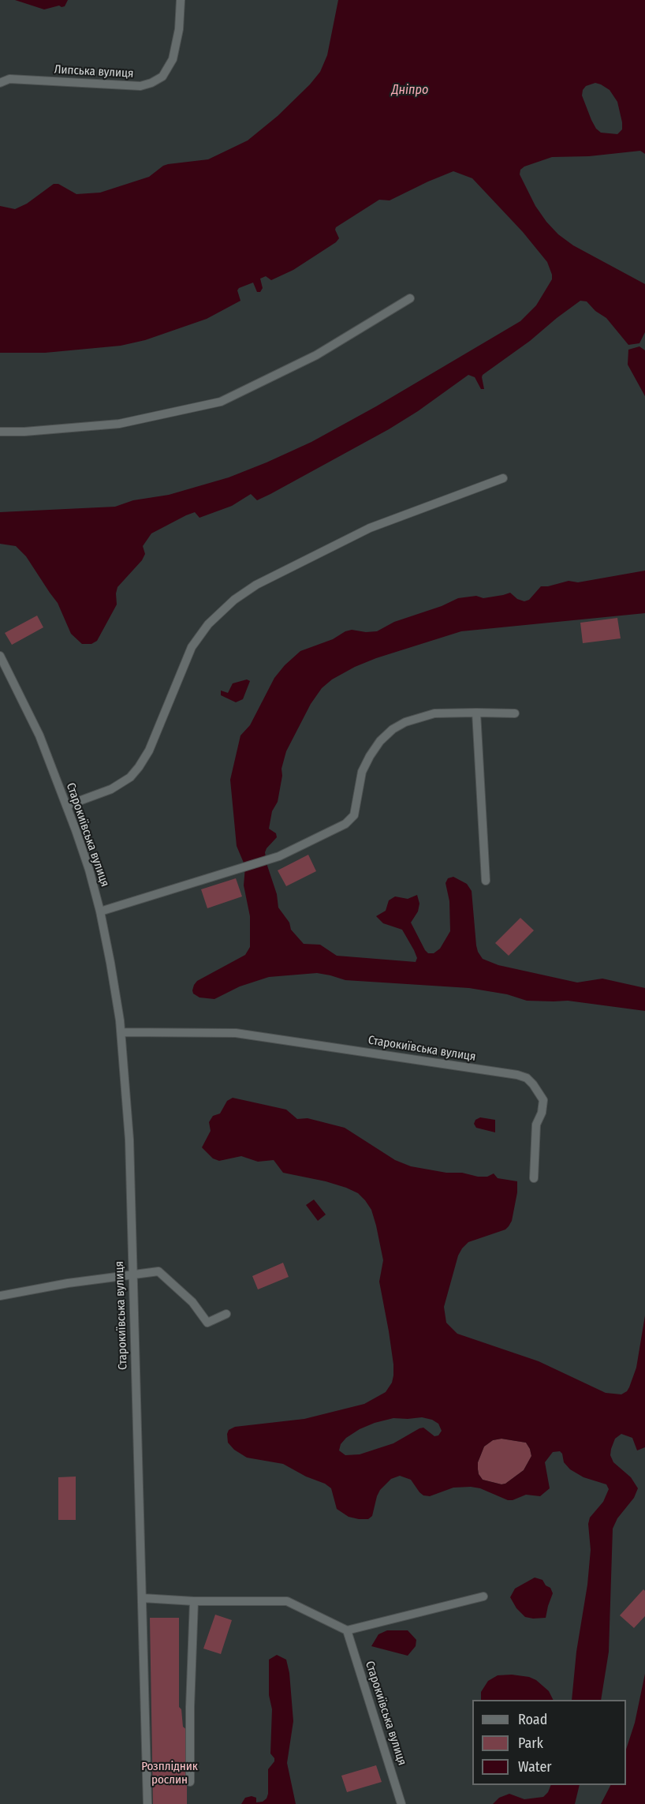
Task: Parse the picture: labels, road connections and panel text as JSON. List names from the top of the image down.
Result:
{
  "streets": {
    "street": ["Липська вулиця", "Старокиївська вулиця"]
  },
  "water": ["Дніпро"],
  "parks": ["Розплідник рослин"],
  "legend": ["Road", "Park", "Water"]
}
